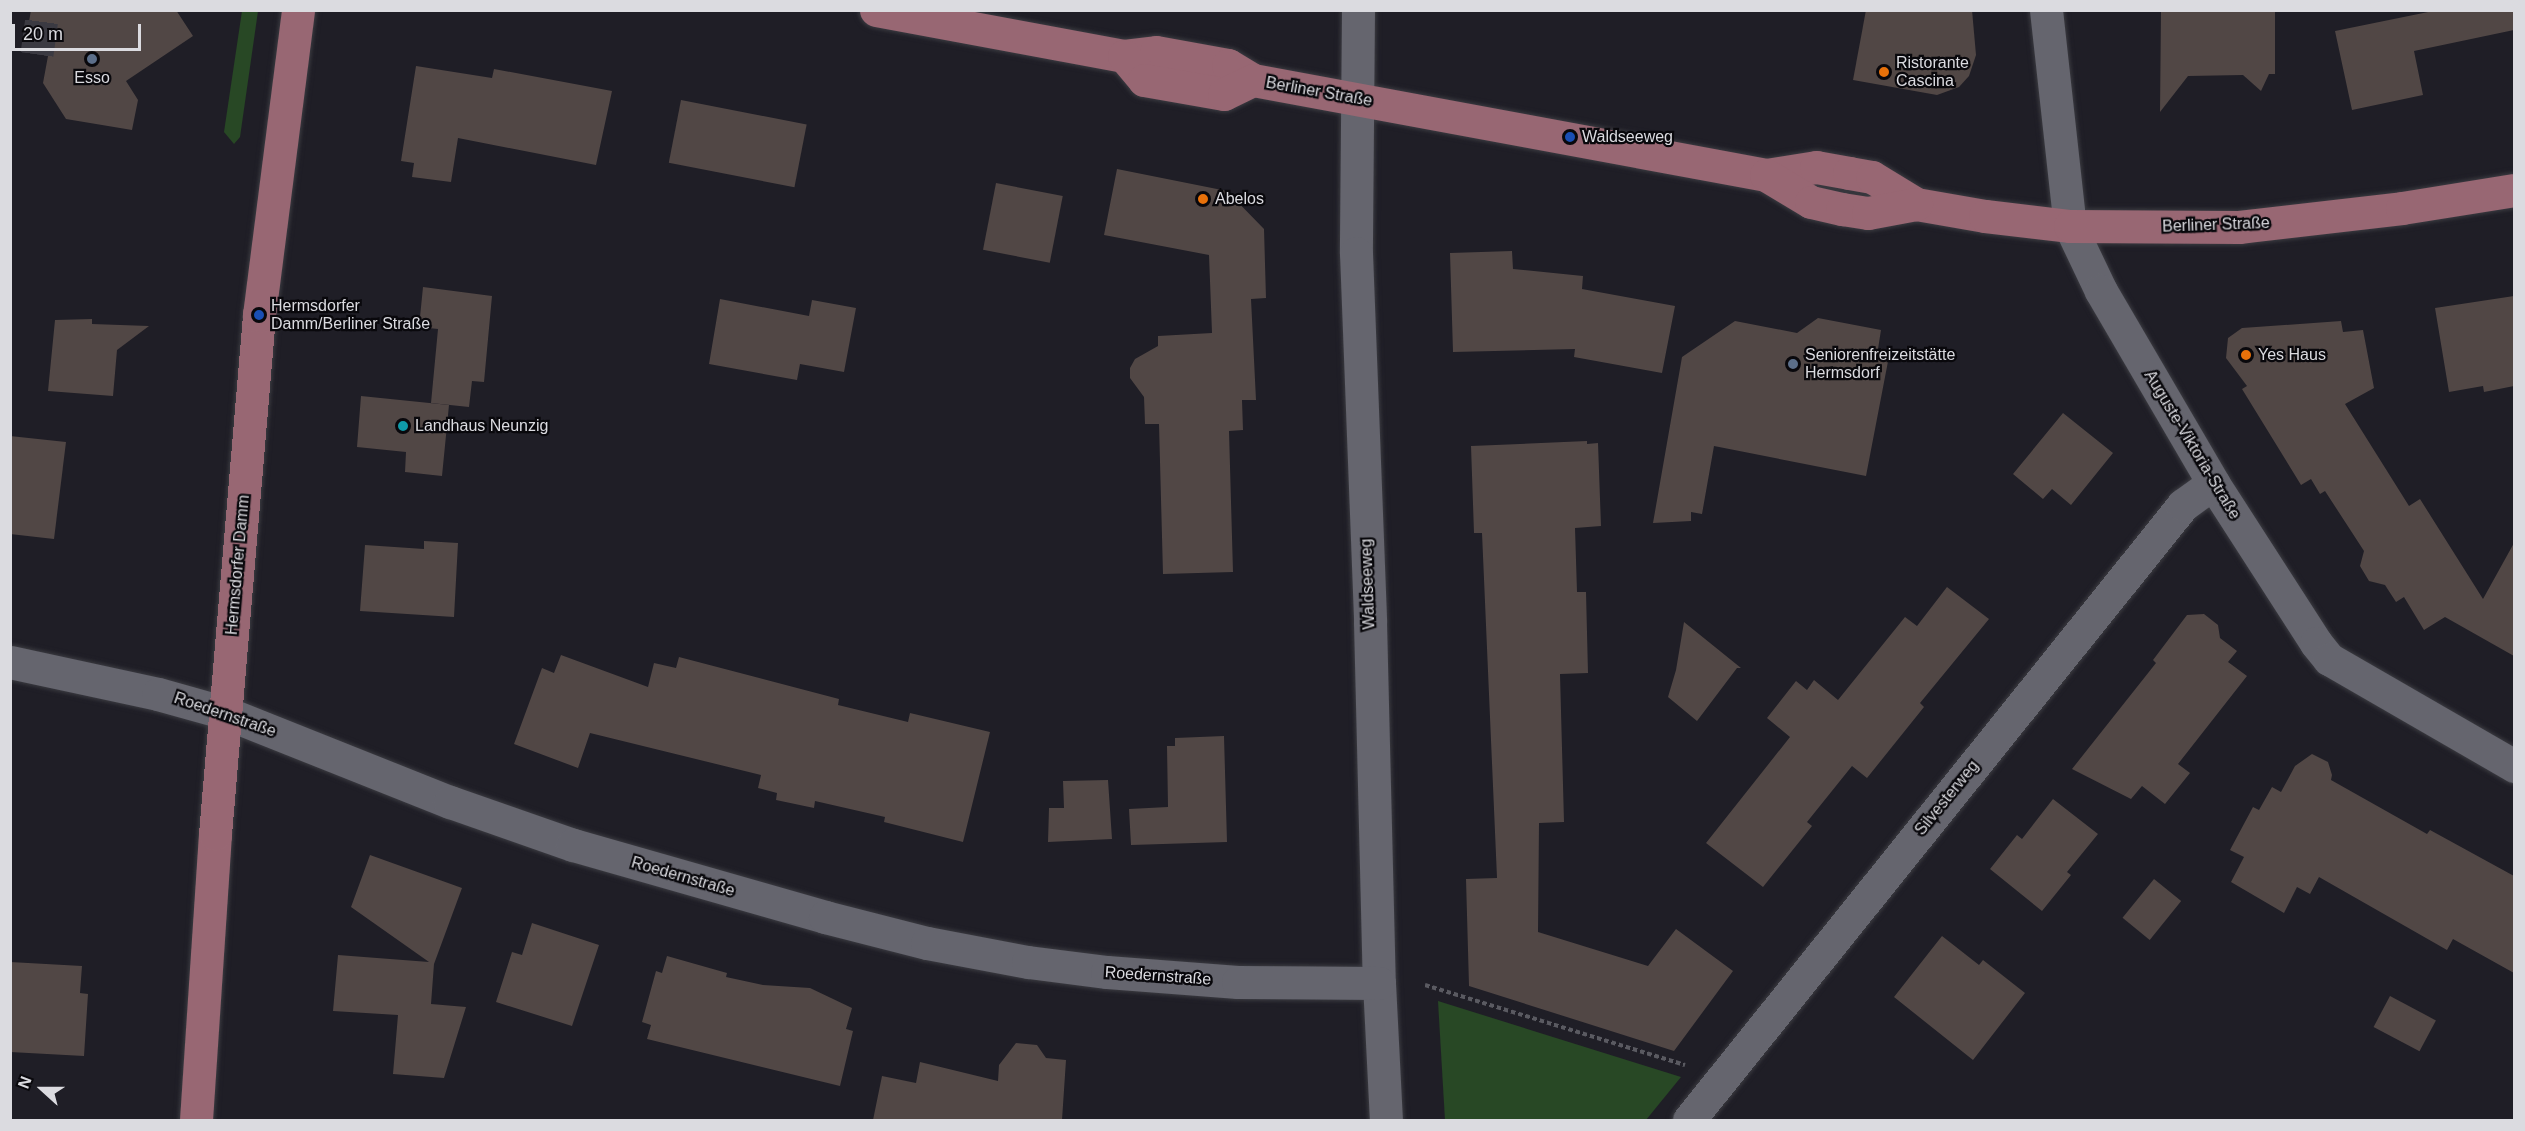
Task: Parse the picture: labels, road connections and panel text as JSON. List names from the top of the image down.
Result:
{
  "streets": {
    "main road": ["Berliner Straße", "Hermsdorfer Damm"],
    "street": [
      "Auguste-Viktoria-Straße",
      "Waldseeweg",
      "Roedernstraße",
      "Silvesterweg"
    ]
  },
  "crossings": [
    ["Berliner Straße", "Auguste-Viktoria-Straße"],
    ["Berliner Straße", "Waldseeweg"],
    ["Auguste-Viktoria-Straße", "Silvesterweg"],
    ["Hermsdorfer Damm", "Roedernstraße"],
    ["Waldseeweg", "Roedernstraße"]
  ],
  "places": [
    "Esso",
    "Ristorante Cascina",
    "Waldseeweg",
    "Abelos",
    "Hermsdorfer Damm/Berliner Straße",
    "Yes Haus",
    "Seniorenfreizeitstätte Hermsdorf",
    "Landhaus Neunzig"
  ],
  "scale_bar": "20 m",
  "north": "left"
}
